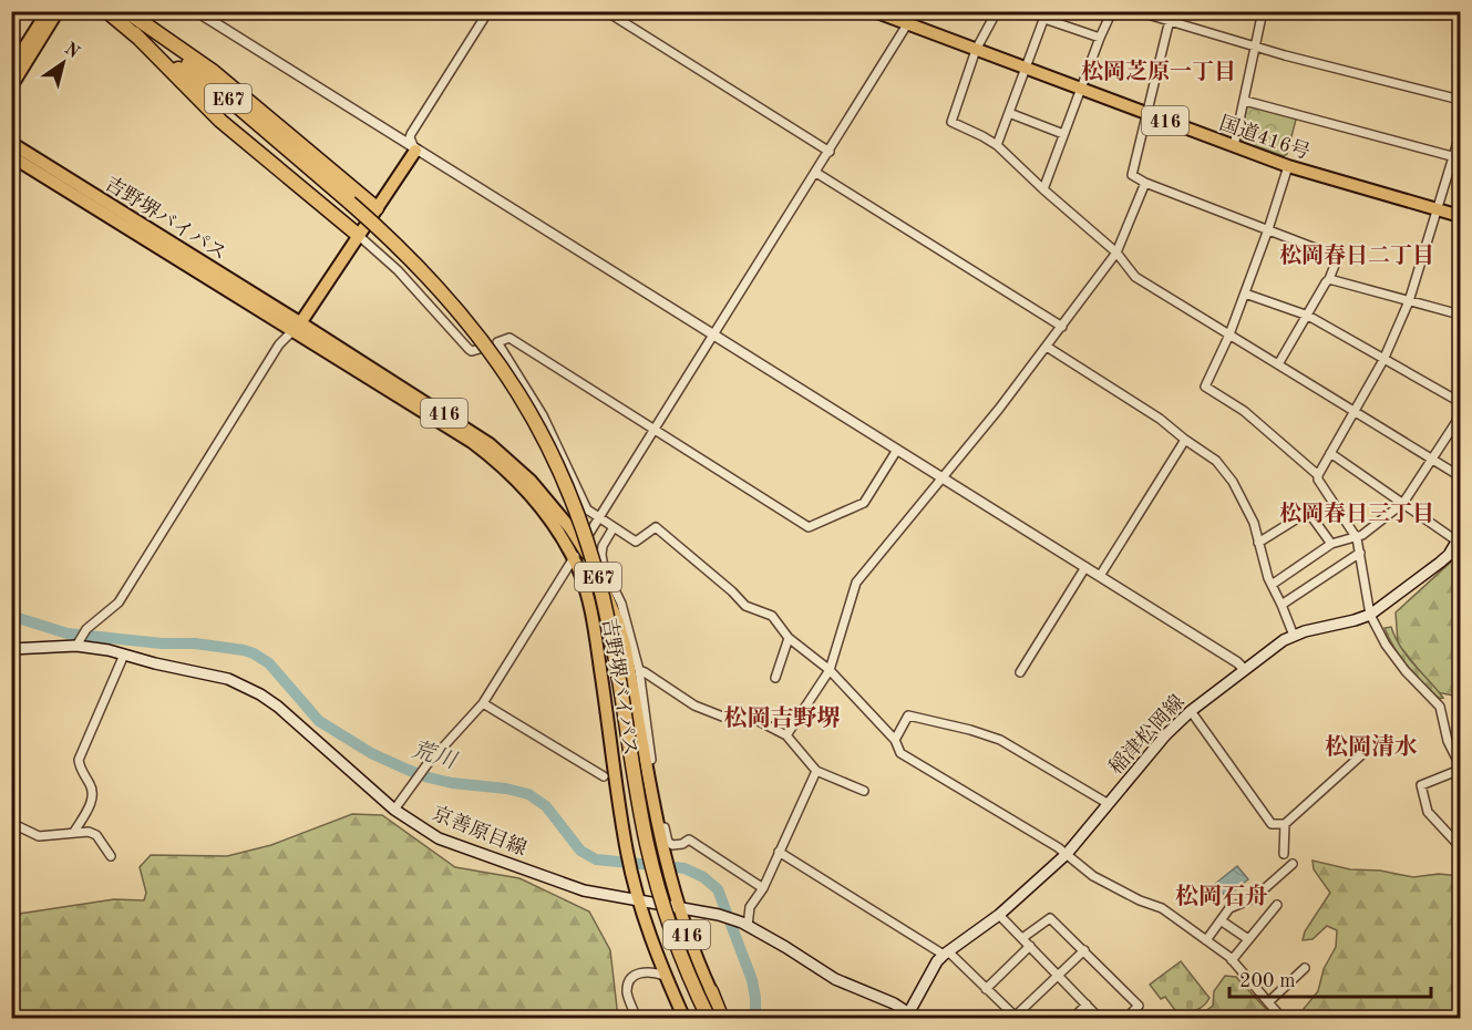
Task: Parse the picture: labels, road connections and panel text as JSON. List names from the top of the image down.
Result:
{
  "streets": {
    "highway": [
      "E67",
      "416",
      "国道416号",
      "吉野堺バイパス"
    ],
    "main road": ["稲津松岡線", "京善原目線"]
  },
  "crossings": [
    ["吉野堺バイパス", "京善原目線"],
    ["稲津松岡線", "京善原目線"]
  ],
  "districts": [
    "松岡芝原一丁目",
    "松岡春日二丁目",
    "松岡春日三丁目",
    "松岡吉野堺",
    "松岡清水",
    "松岡石舟"
  ],
  "water": ["荒川"],
  "scale_bar": "200 m",
  "north": "top right"
}
